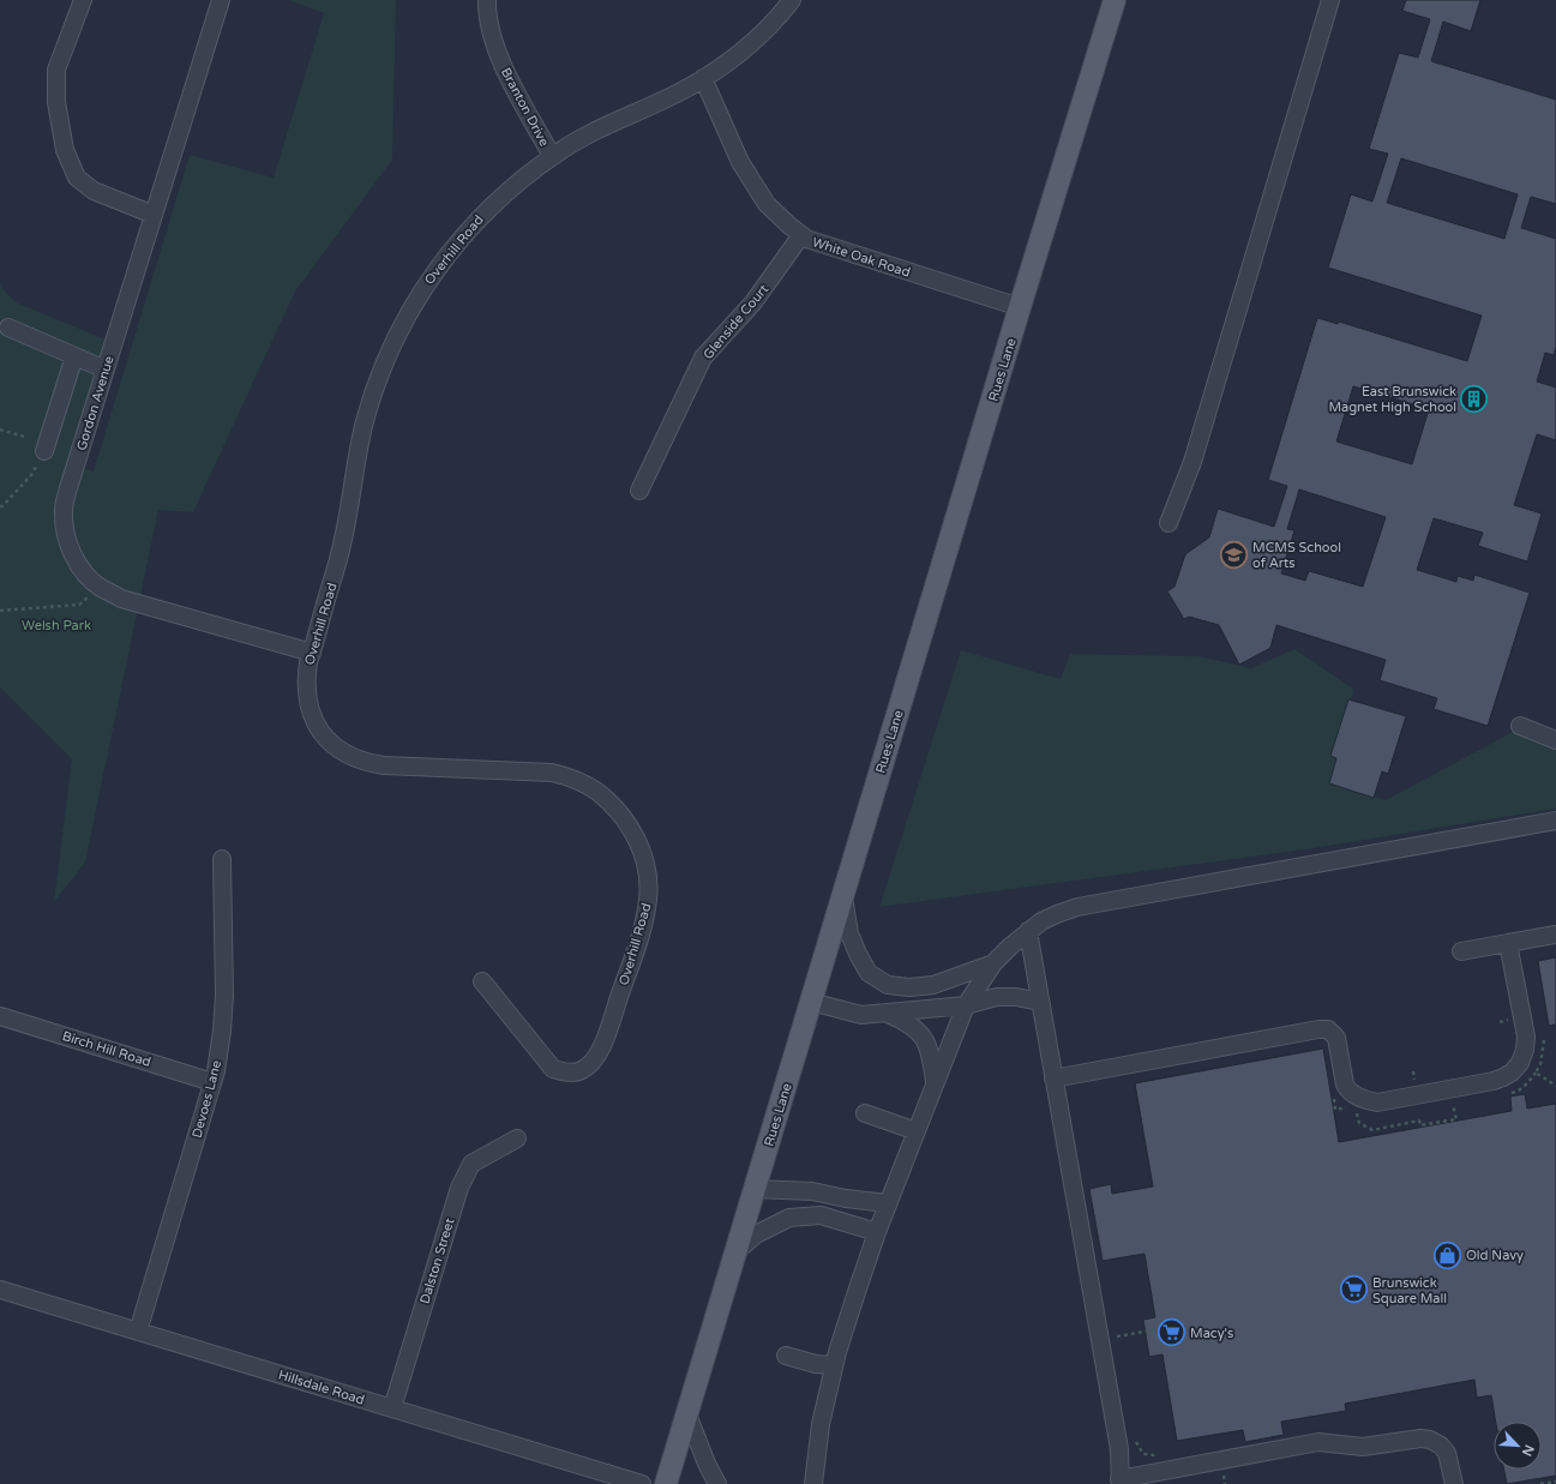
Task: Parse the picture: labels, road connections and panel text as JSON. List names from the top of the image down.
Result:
{
  "streets": {
    "main road": ["Rues Lane"],
    "street": [
      "Branton Drive",
      "Overhill Road",
      "White Oak Road",
      "Glenside Court",
      "Gordon Avenue",
      "Birch Hill Road",
      "Devoes Lane",
      "Dalston Street",
      "Hillsdale Road"
    ]
  },
  "crossings": [
    ["Branton Drive", "Overhill Road"],
    ["Overhill Road", "White Oak Road"],
    ["Overhill Road", "Gordon Avenue"],
    ["White Oak Road", "Glenside Court"],
    ["White Oak Road", "Rues Lane"],
    ["Birch Hill Road", "Devoes Lane"],
    ["Devoes Lane", "Hillsdale Road"],
    ["Dalston Street", "Hillsdale Road"]
  ],
  "parks": ["Welsh Park"],
  "places": {
    "building": ["East Brunswick Magnet High School"],
    "school or university": ["MCMS School of Arts"],
    "shop": ["Old Navy"],
    "supermarket": ["Brunswick Square Mall", "Macy's"]
  },
  "north": "bottom right"
}
